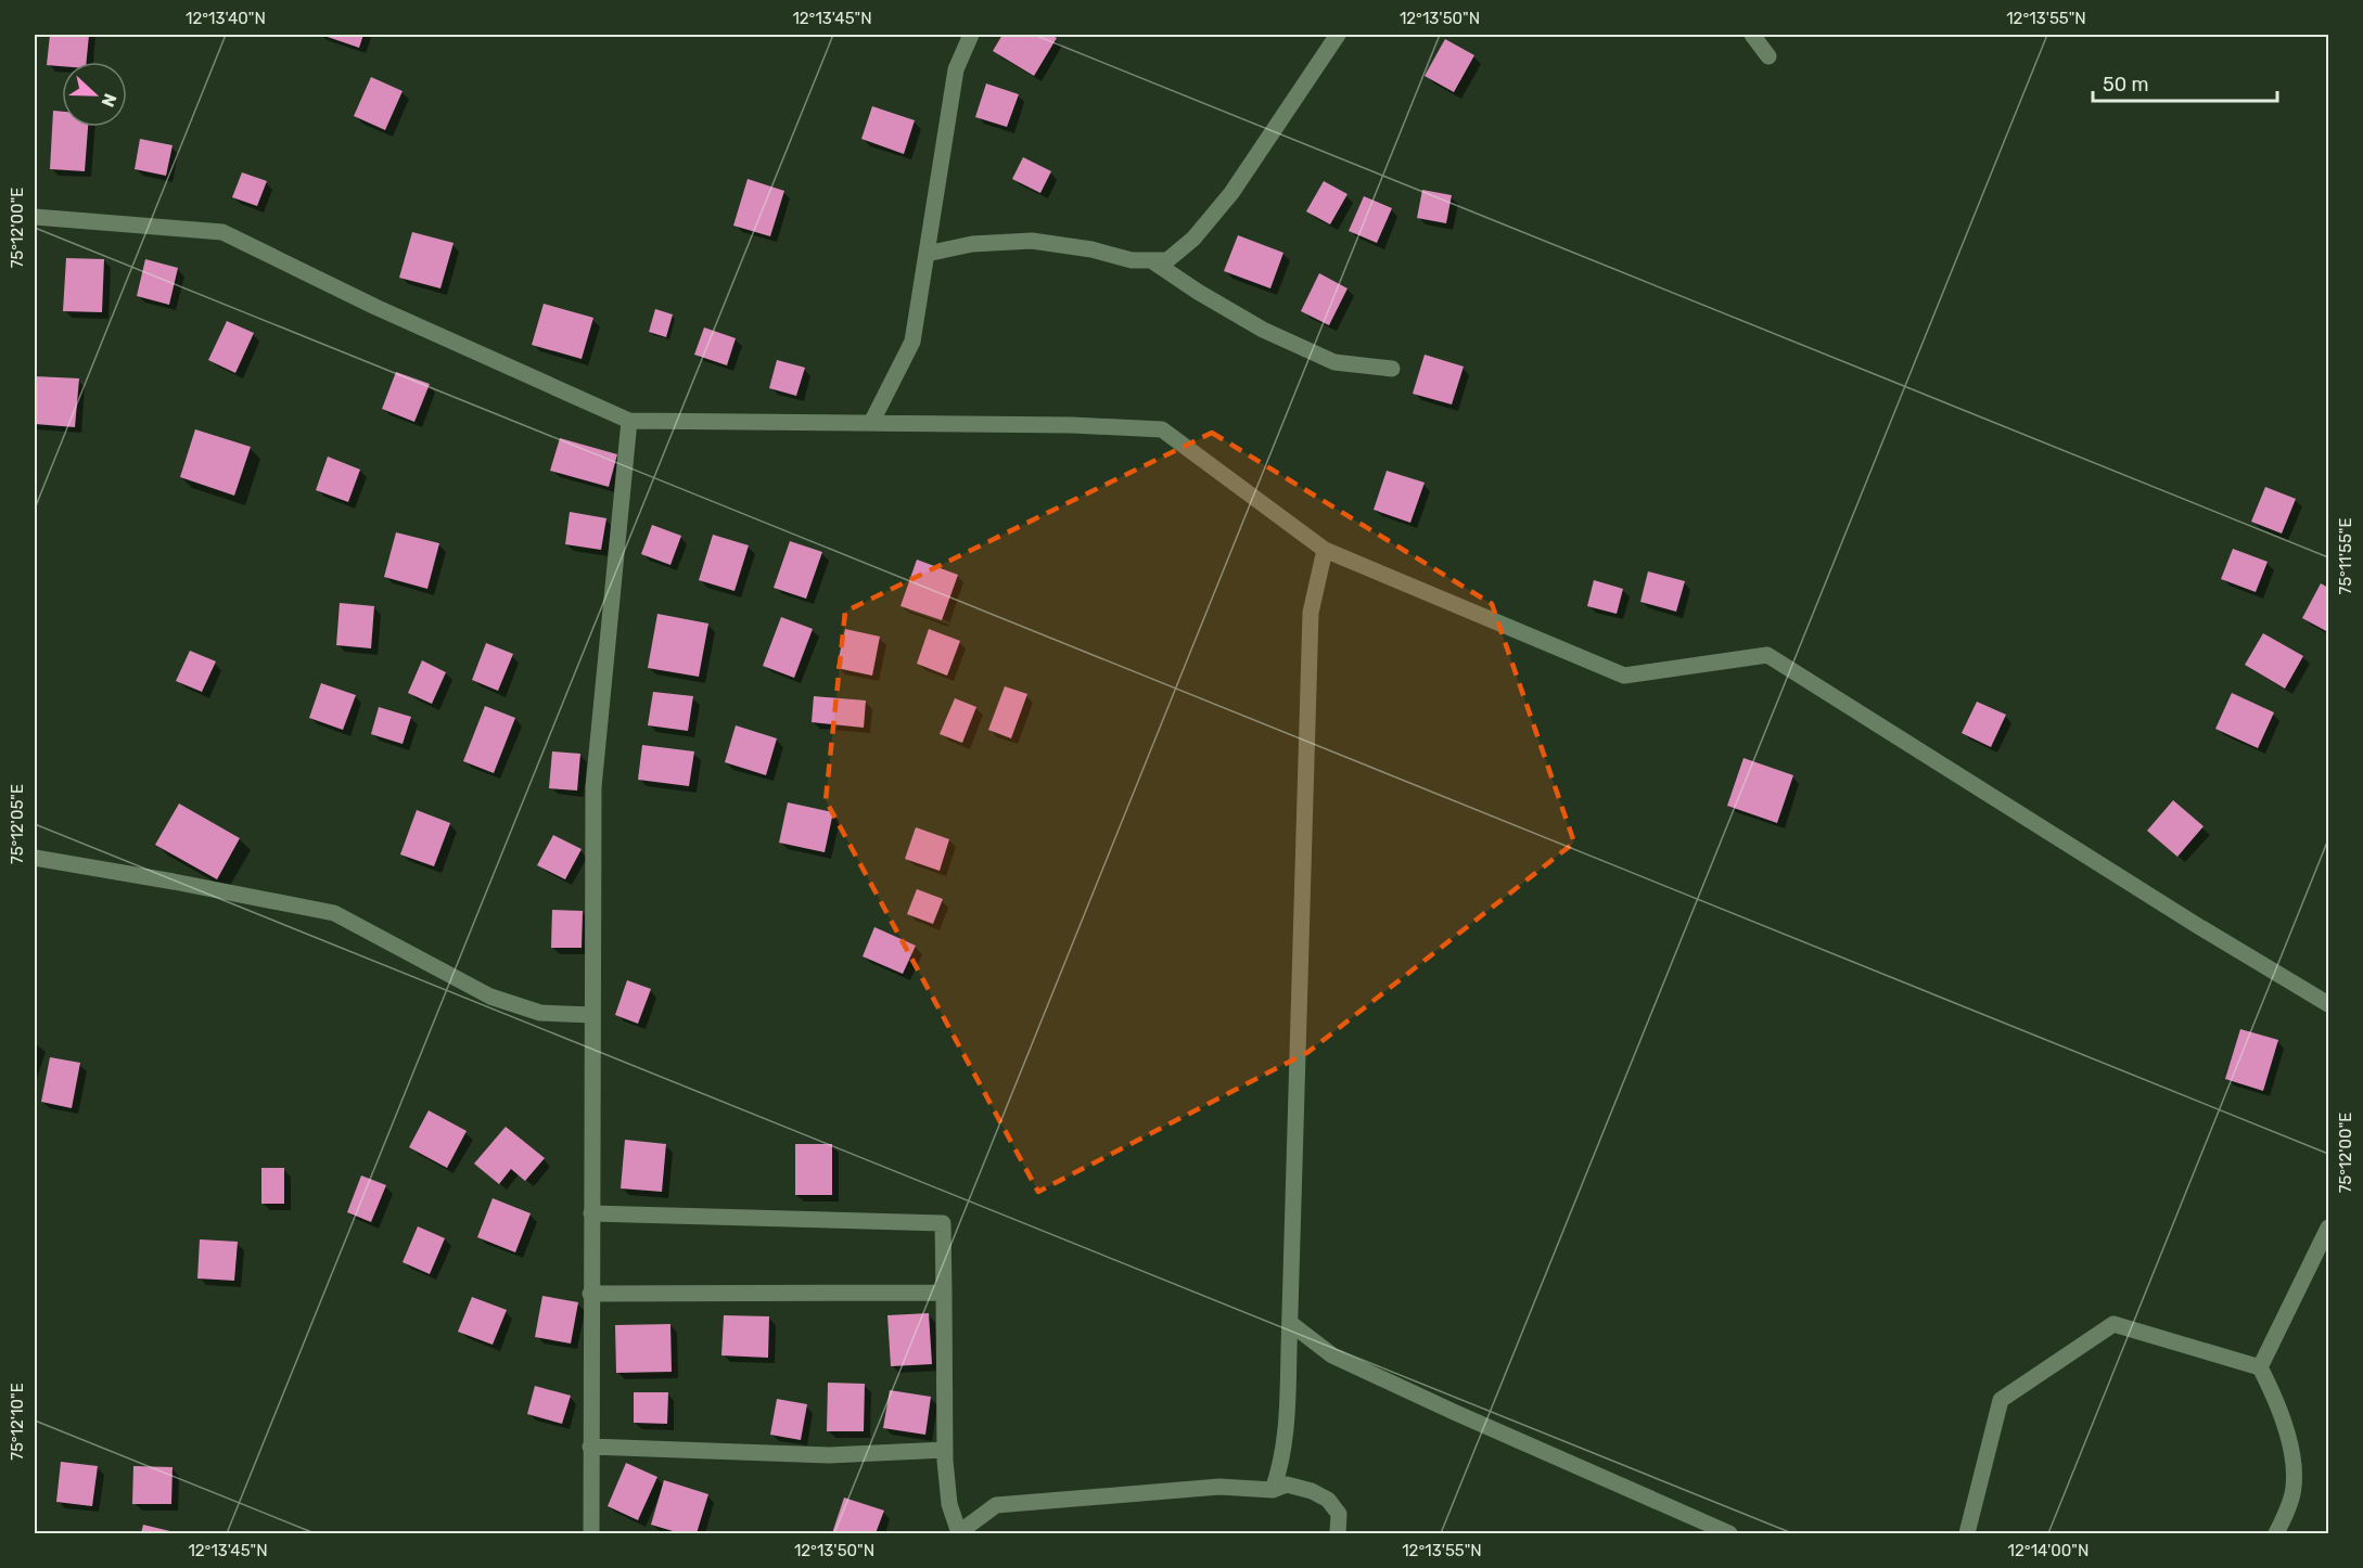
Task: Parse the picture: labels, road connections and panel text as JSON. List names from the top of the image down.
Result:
{
  "scale_bar": "50 m",
  "north": "right",
  "coordinates": [
    "12°13'40\"N",
    "12°13'45\"N",
    "12°13'50\"N",
    "12°13'55\"N",
    "75°12'00\"E",
    "75°11'55\"E",
    "75°12'05\"E",
    "75°12'10\"E",
    "12°14'00\"N"
  ]
}
